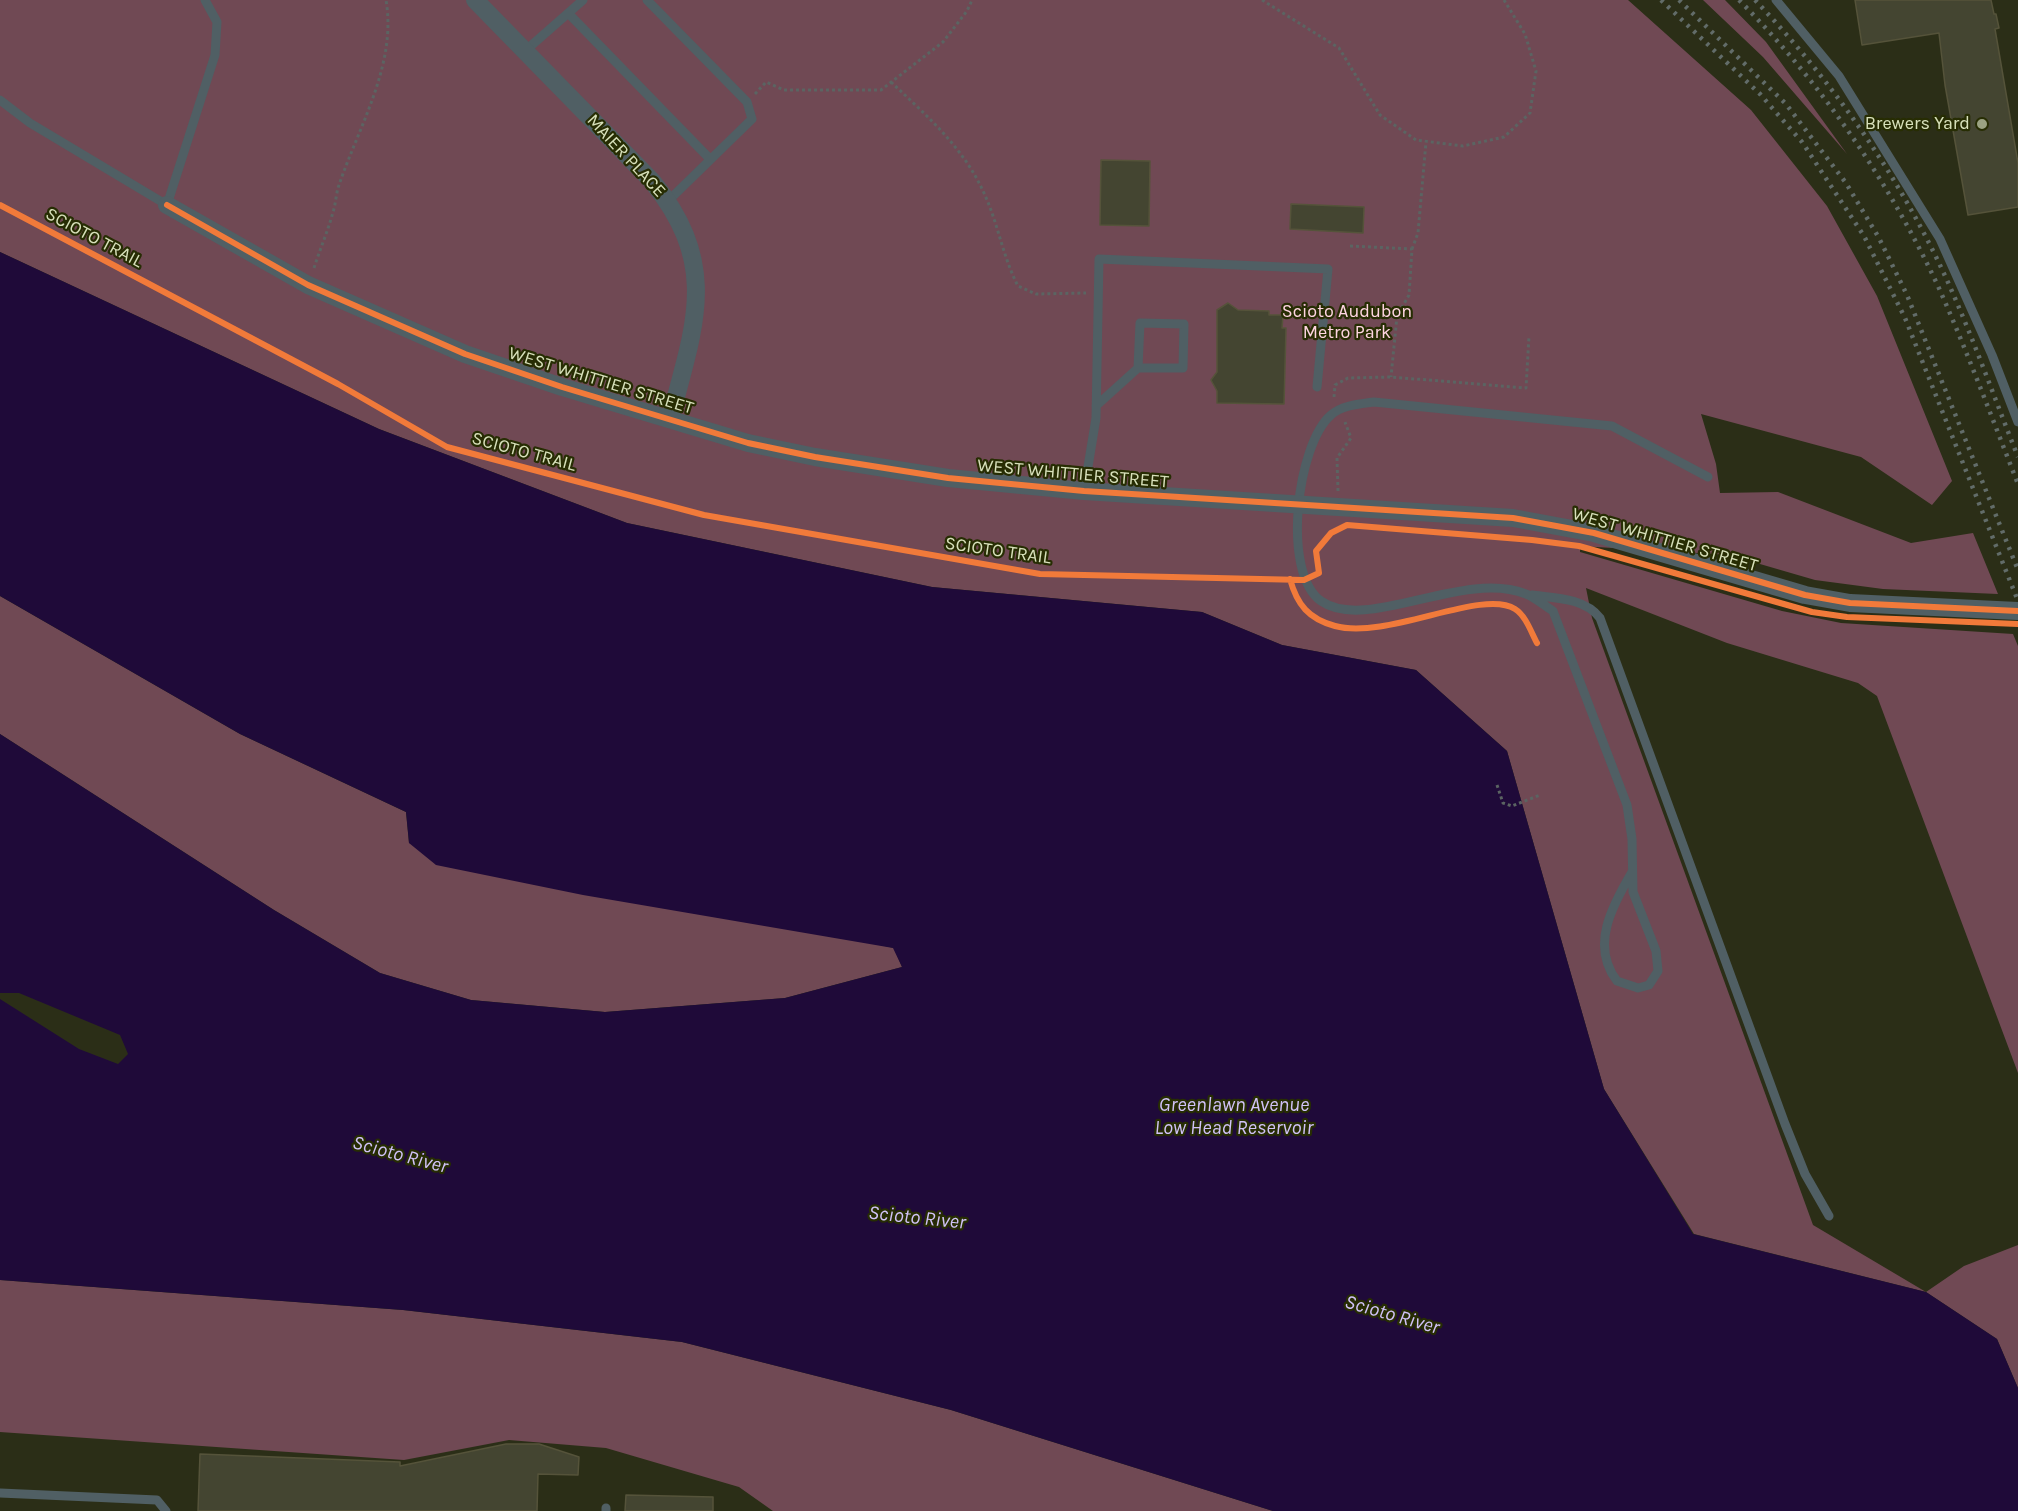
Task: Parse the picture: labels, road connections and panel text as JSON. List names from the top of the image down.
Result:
{
  "streets": {
    "street": ["MAIER PLACE", "WEST WHITTIER STREET"],
    "cycle path": ["SCIOTO TRAIL"]
  },
  "crossings": [
    ["MAIER PLACE", "WEST WHITTIER STREET"]
  ],
  "water": ["Greenlawn Avenue Low Head Reservoir", "Scioto River"],
  "parks": ["Scioto Audubon Metro Park"],
  "places": ["Brewers Yard"]
}
